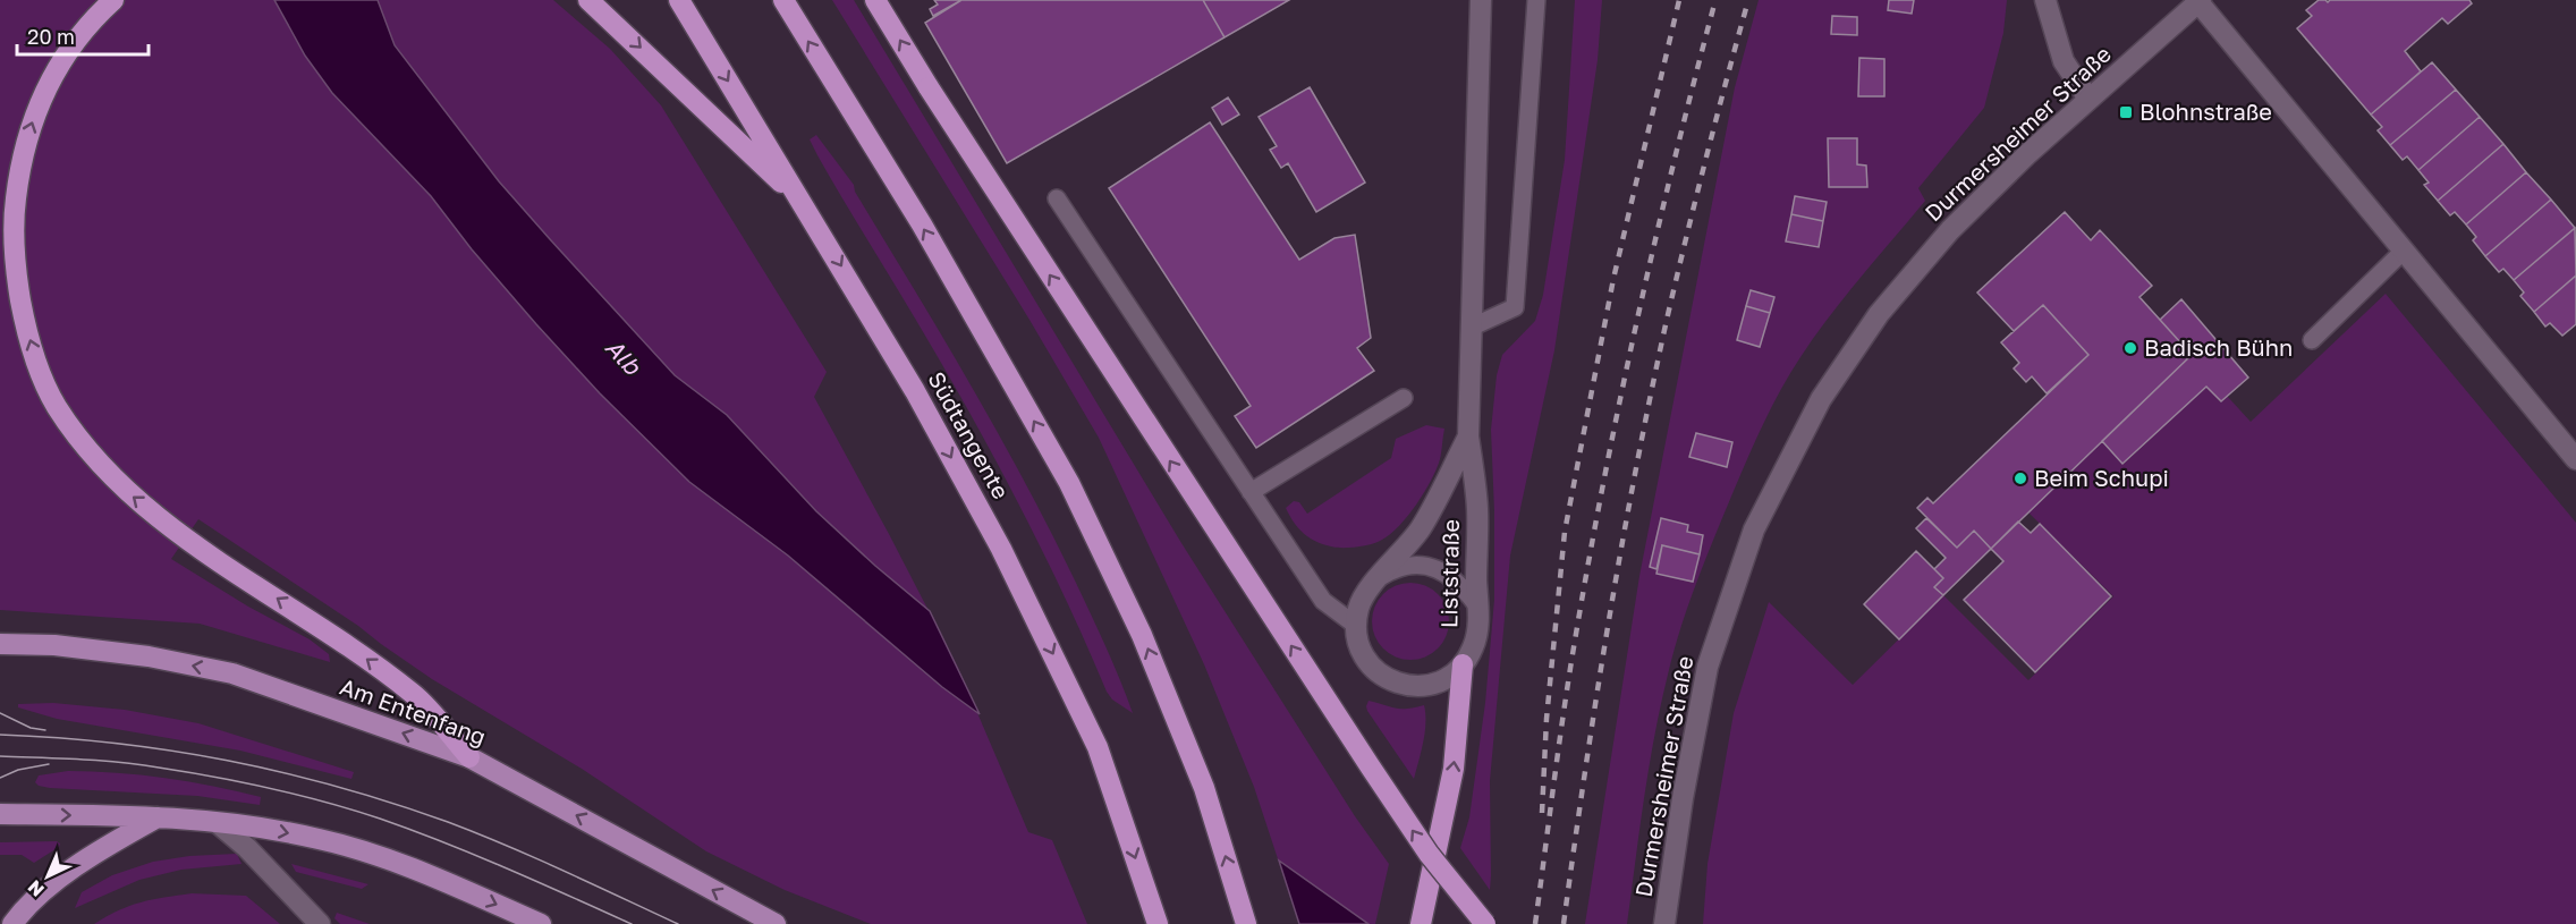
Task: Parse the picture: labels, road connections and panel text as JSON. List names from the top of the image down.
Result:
{
  "streets": {
    "highway": ["Südtangente"],
    "main road": ["Am Entenfang"],
    "street": ["Durmersheimer Straße", "Liststraße"]
  },
  "water": ["Alb"],
  "places": {
    "transit": ["Blohnstraße"],
    "other": ["Badisch Bühn", "Beim Schupi"]
  },
  "scale_bar": "20 m",
  "north": "bottom left"
}
